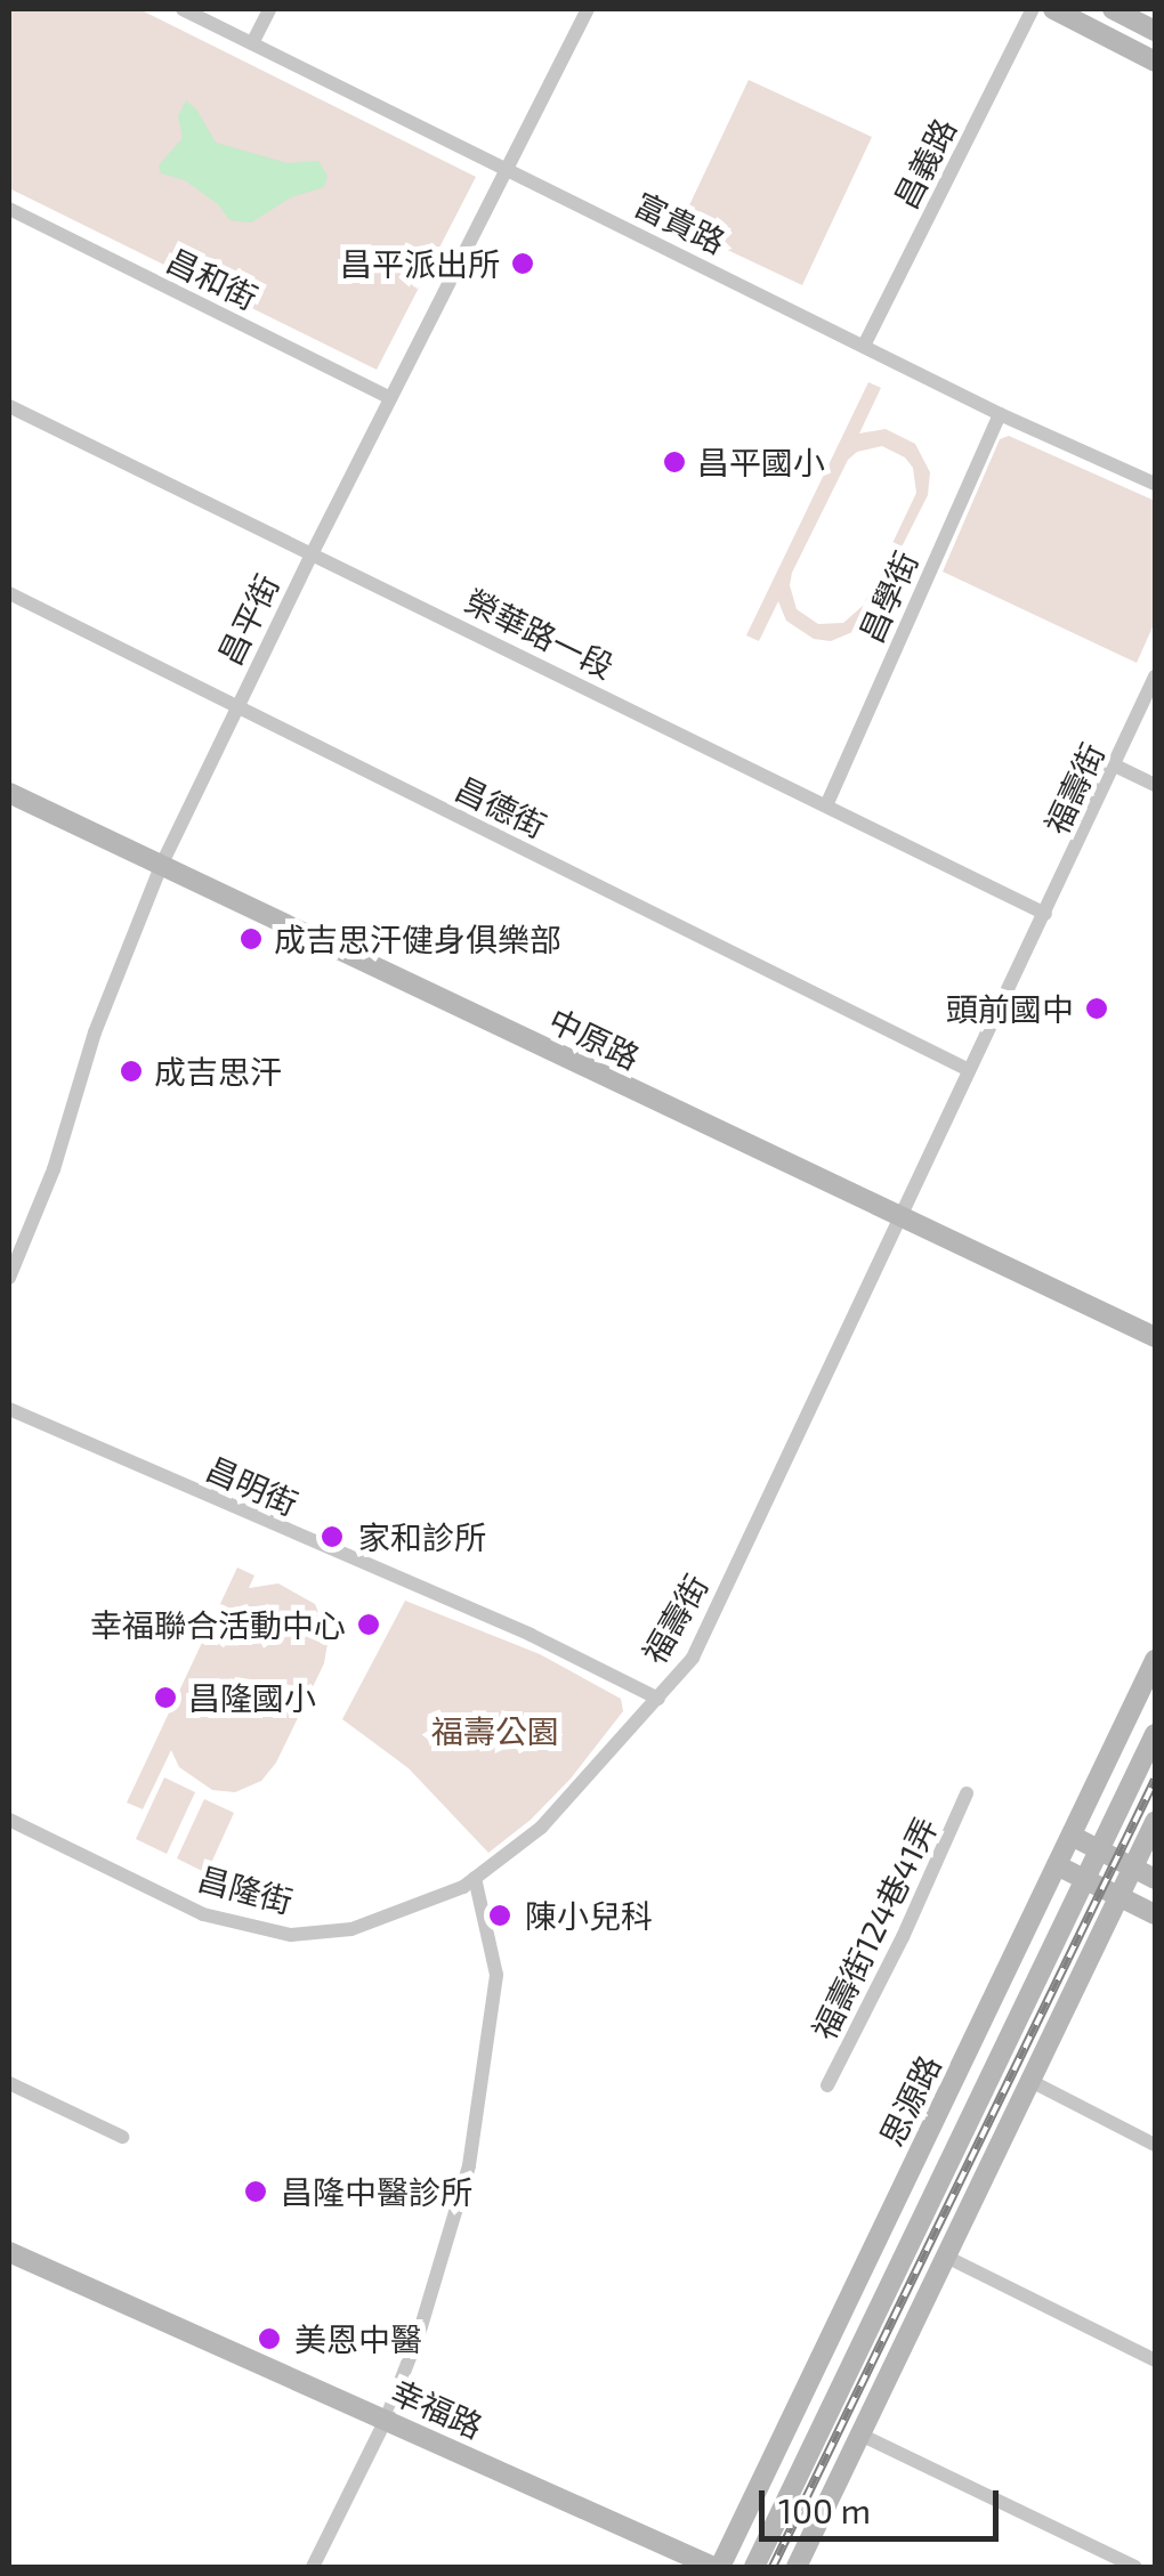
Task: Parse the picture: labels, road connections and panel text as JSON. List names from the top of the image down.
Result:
{
  "streets": {
    "main road": ["中原路", "思源路", "幸福路"],
    "street": [
      "昌義路",
      "富貴路",
      "昌和街",
      "昌學街",
      "昌平街",
      "榮華路一段",
      "福壽街",
      "昌德街",
      "昌明街",
      "昌隆街",
      "福壽街124巷41弄"
    ]
  },
  "crossings": [
    ["昌義路", "富貴路"],
    ["富貴路", "昌學街"],
    ["富貴路", "昌平街"],
    ["昌和街", "昌平街"],
    ["昌學街", "榮華路一段"],
    ["昌平街", "榮華路一段"],
    ["昌平街", "昌德街"],
    ["昌平街", "中原路"],
    ["榮華路一段", "福壽街"],
    ["福壽街", "昌德街"],
    ["福壽街", "中原路"],
    ["福壽街", "昌明街"],
    ["福壽街", "昌隆街"],
    ["思源路", "幸福路"]
  ],
  "parks": ["福壽公園"],
  "places": [
    "昌平派出所",
    "昌平國小",
    "成吉思汗健身俱樂部",
    "頭前國中",
    "成吉思汗",
    "家和診所",
    "幸福聯合活動中心",
    "昌隆國小",
    "陳小兒科",
    "昌隆中醫診所",
    "美恩中醫"
  ],
  "scale_bar": "100 m"
}
